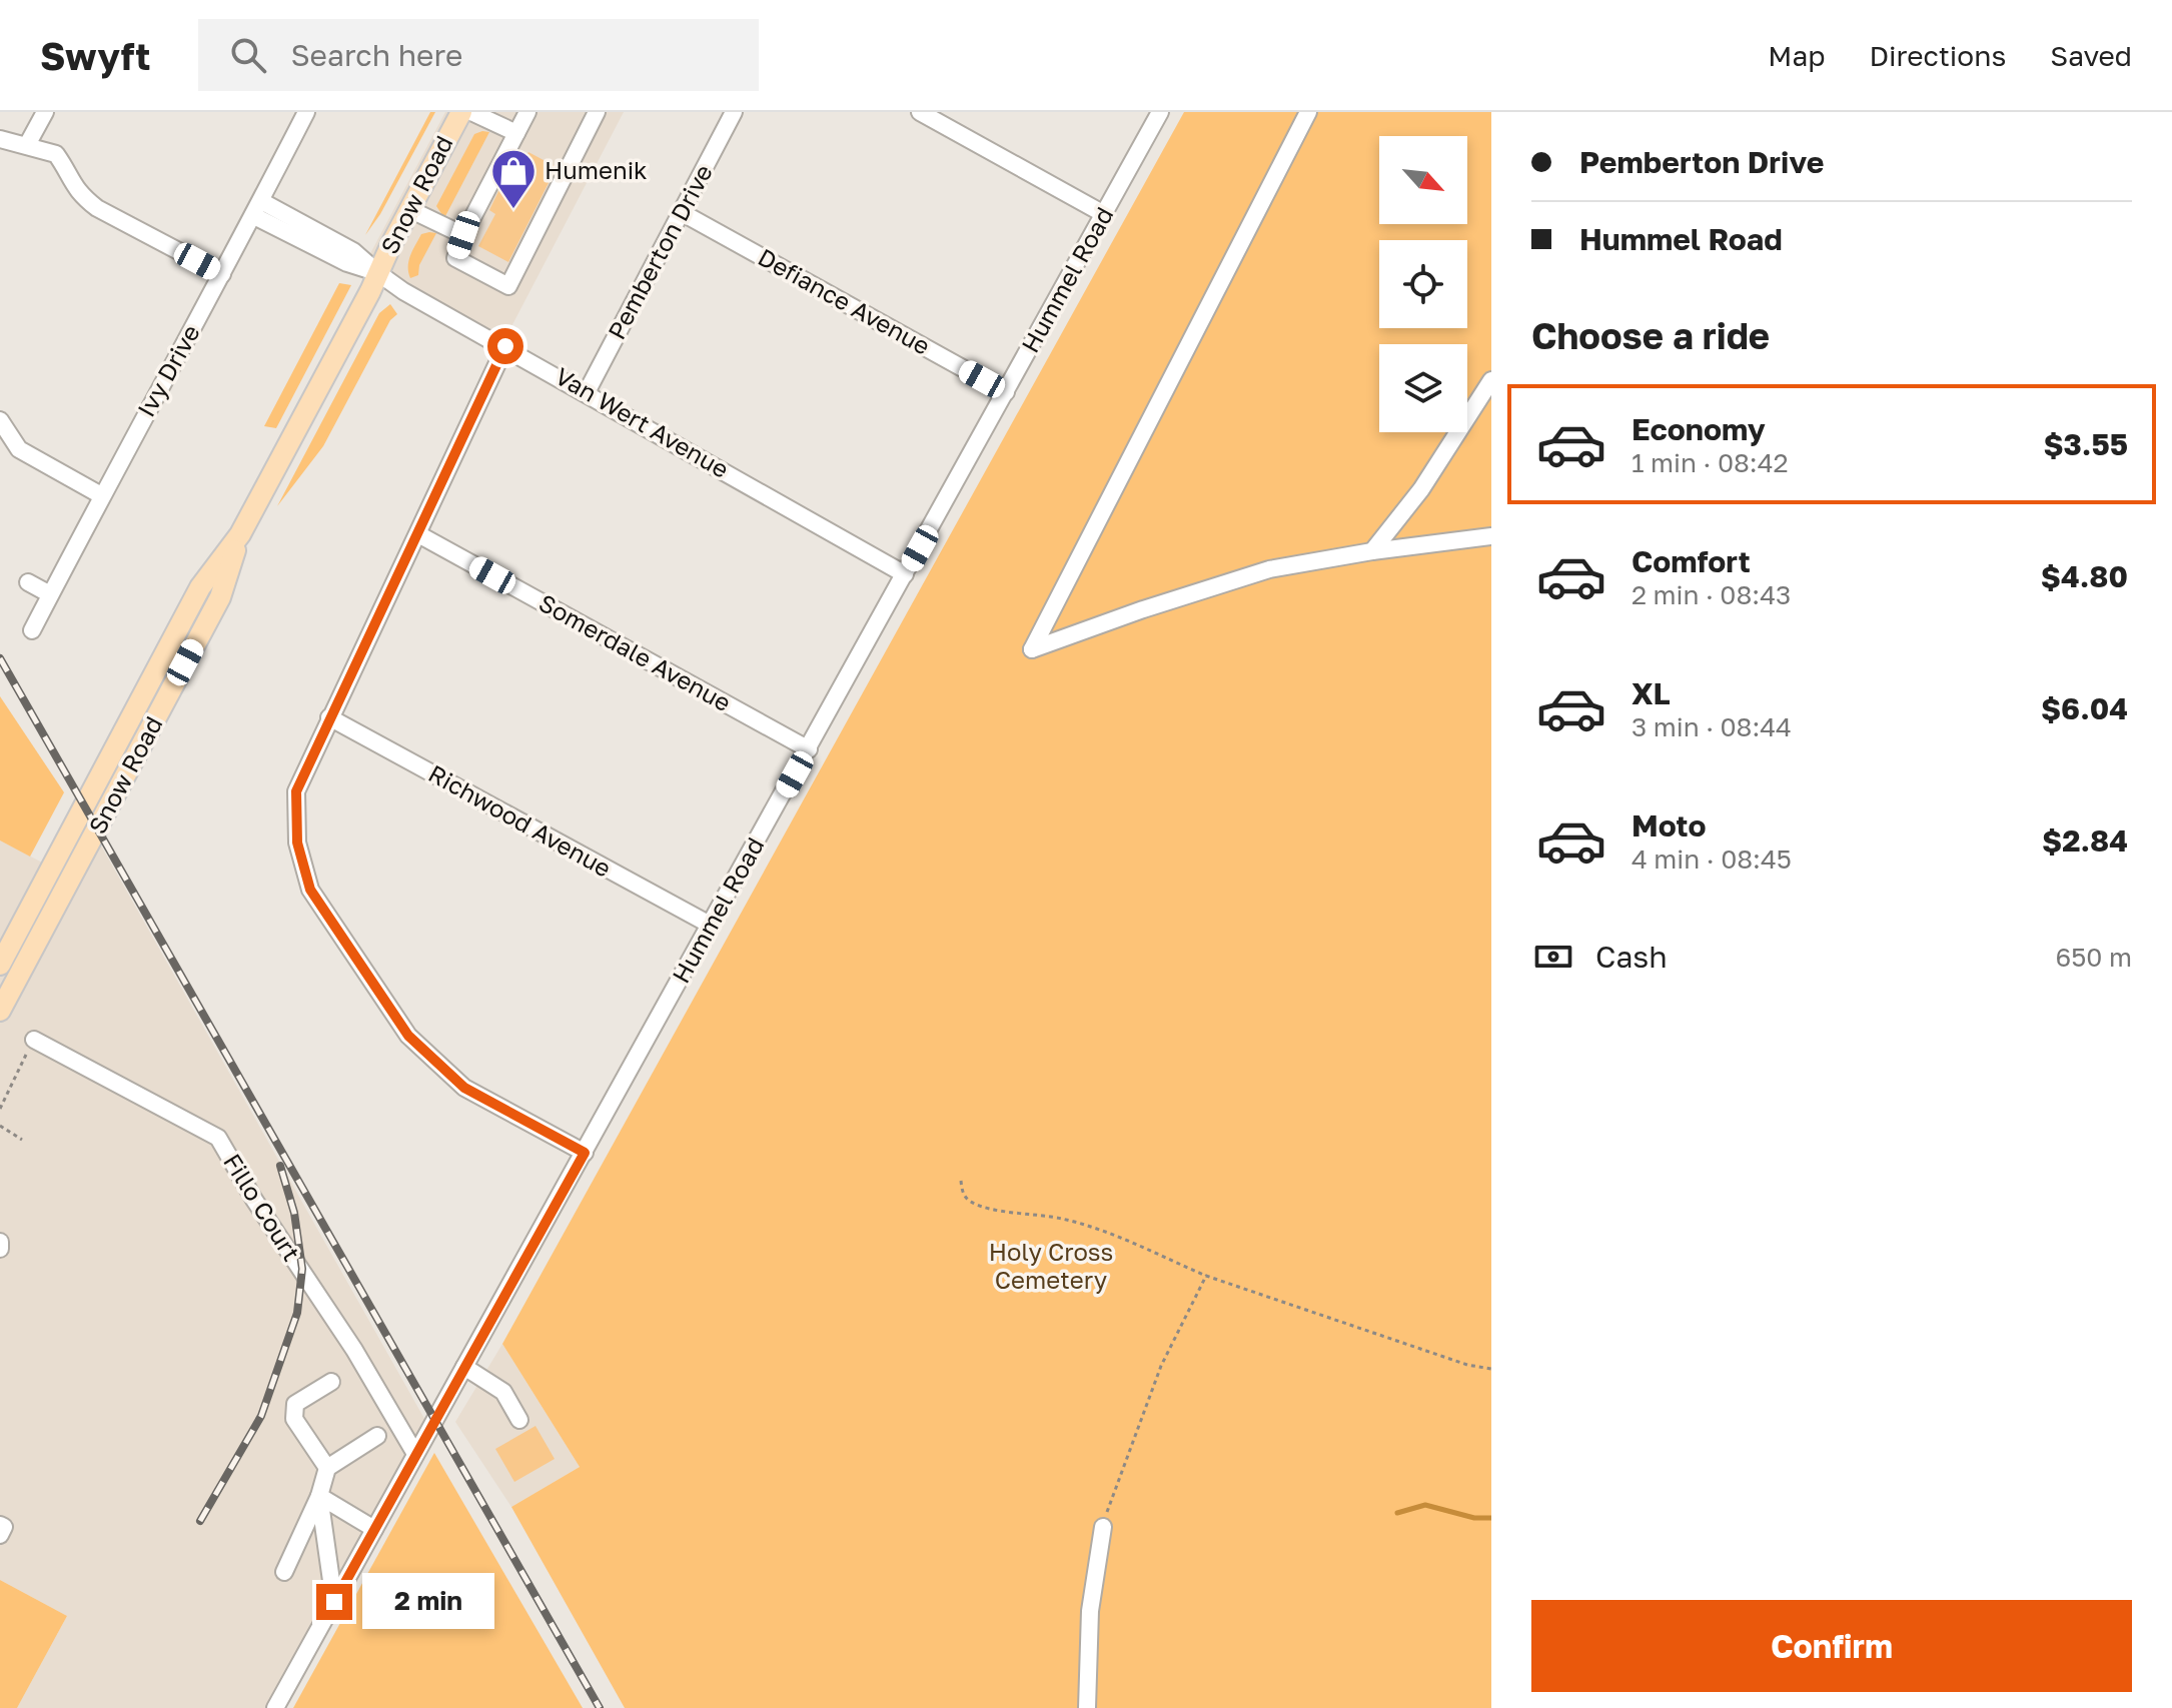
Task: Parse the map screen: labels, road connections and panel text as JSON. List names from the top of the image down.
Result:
{
  "streets": {
    "main road": ["Snow Road"],
    "street": [
      "Pemberton Drive",
      "Hummel Road",
      "Defiance Avenue",
      "Ivy Drive",
      "Van Wert Avenue",
      "Somerdale Avenue",
      "Richwood Avenue",
      "Fillo Court"
    ]
  },
  "crossings": [
    ["Snow Road", "Van Wert Avenue"],
    ["Pemberton Drive", "Defiance Avenue"],
    ["Pemberton Drive", "Van Wert Avenue"],
    ["Hummel Road", "Defiance Avenue"],
    ["Hummel Road", "Van Wert Avenue"],
    ["Hummel Road", "Somerdale Avenue"],
    ["Hummel Road", "Richwood Avenue"],
    ["Hummel Road", "Fillo Court"],
    ["Ivy Drive", "Van Wert Avenue"]
  ],
  "parks": ["Holy Cross Cemetery"],
  "places": {
    "shop": ["Humenik"]
  },
  "north": "bottom right",
  "page": {
    "header": "Swyft",
    "search": "Search here",
    "nav": ["Map", "Directions", "Saved"],
    "banner": ["Pemberton Drive", "Hummel Road"],
    "heading": "Choose a ride",
    "list": [
      {
        "name": "Economy",
        "note": "1 min · 08:42",
        "value": "$3.55"
      },
      {
        "name": "Comfort",
        "note": "2 min · 08:43",
        "value": "$4.80"
      },
      {
        "name": "XL",
        "note": "3 min · 08:44",
        "value": "$6.04"
      },
      {
        "name": "Moto",
        "note": "4 min · 08:45",
        "value": "$2.84"
      }
    ],
    "pay": ["Cash", "650 m"],
    "bubble": "2 min",
    "buttons": "Confirm"
  }
}
